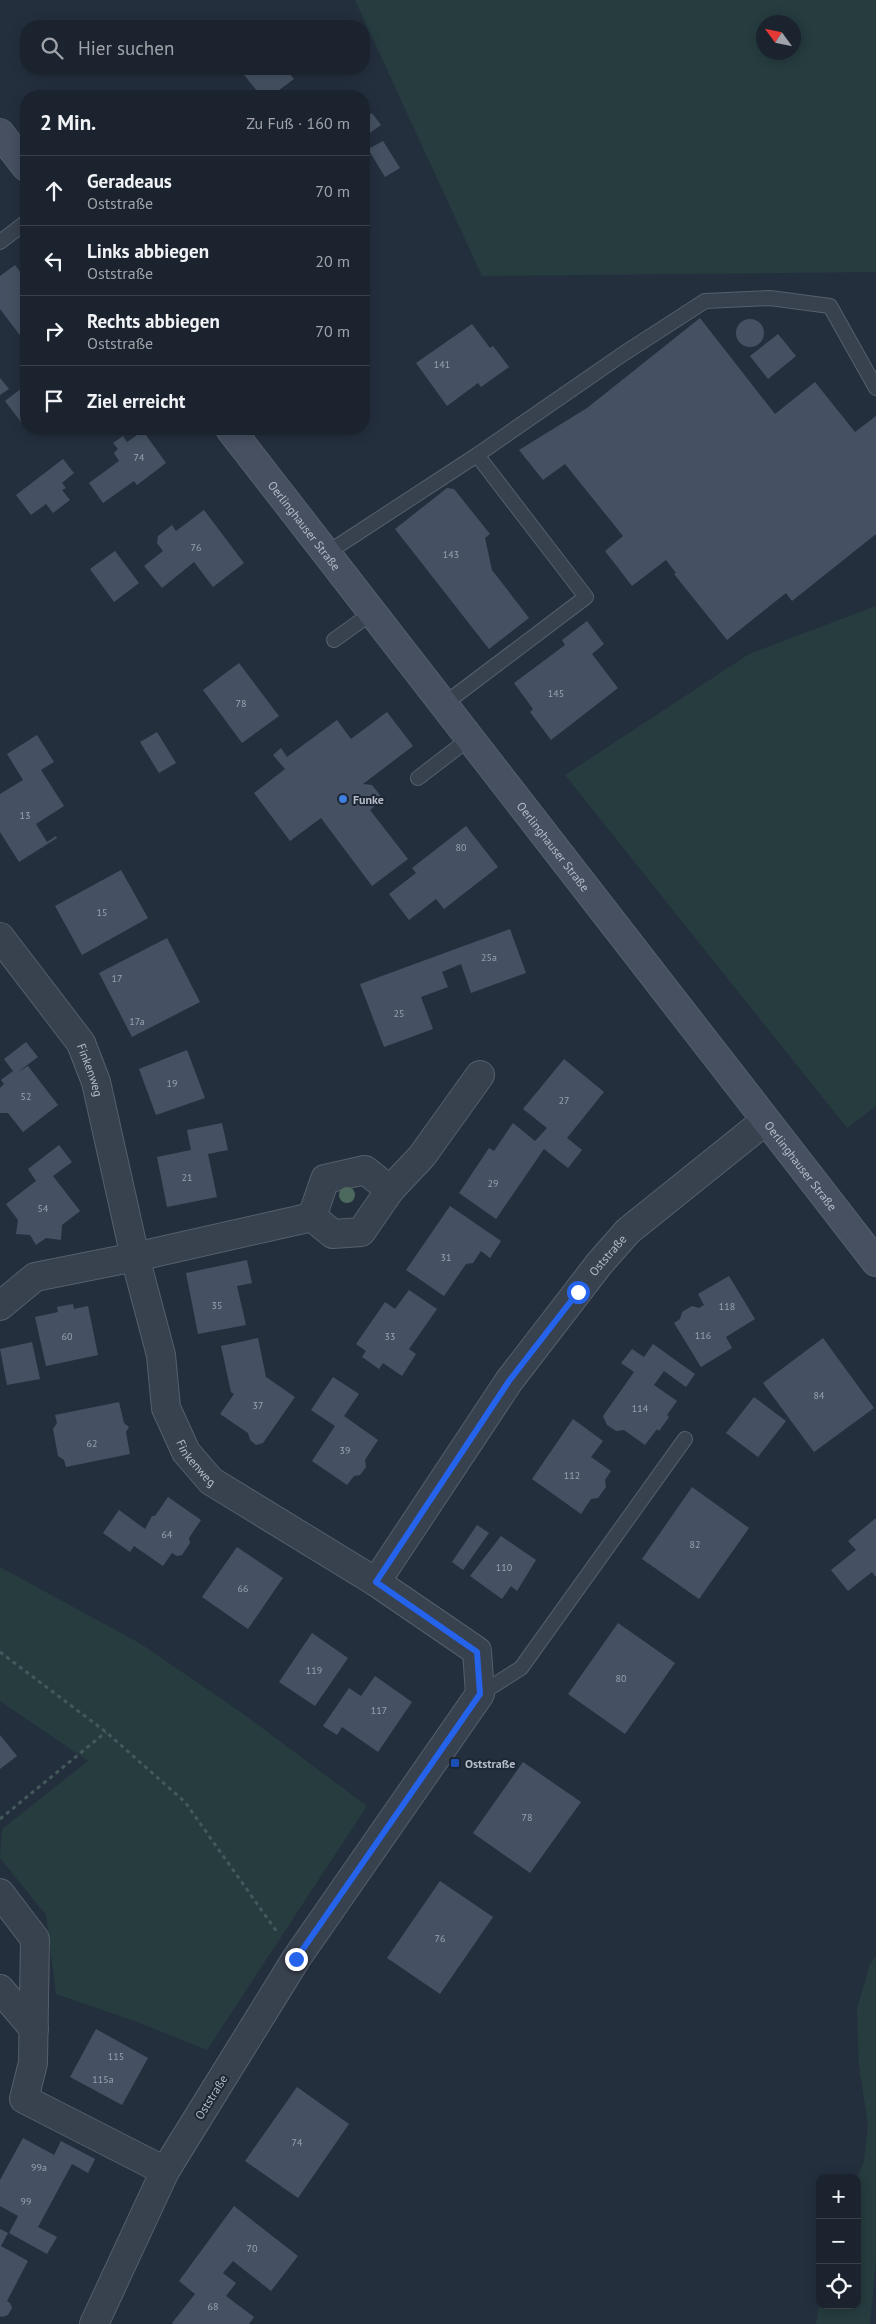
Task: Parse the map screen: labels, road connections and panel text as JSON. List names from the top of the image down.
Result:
{
  "streets": {
    "main road": ["Oerlinghauser Straße"],
    "street": ["Finkenweg", "Oststraße"]
  },
  "crossings": [
    ["Oerlinghauser Straße", "Oststraße"],
    ["Finkenweg", "Oststraße"]
  ],
  "places": {
    "other": ["Funke"],
    "transit": ["Oststraße"]
  },
  "house_numbers": [
    "141",
    "74",
    "76",
    "143",
    "145",
    "78",
    "13",
    "80",
    "15",
    "25a",
    "17",
    "25",
    "17a",
    "19",
    "52",
    "27",
    "21",
    "29",
    "54",
    "31",
    "35",
    "118",
    "116",
    "60",
    "33",
    "84",
    "37",
    "114",
    "62",
    "39",
    "112",
    "64",
    "82",
    "110",
    "66",
    "119",
    "80",
    "117",
    "78",
    "76",
    "115",
    "115a",
    "74",
    "99a",
    "99",
    "70",
    "68"
  ],
  "north": "top left",
  "page": {
    "search": "Hier suchen",
    "heading": ["2 Min.", "Zu Fuß · 160 m"],
    "list": [
      ["Geradeaus", "Oststraße", "70 m"],
      ["Links abbiegen", "Oststraße", "20 m"],
      ["Rechts abbiegen", "Oststraße", "70 m"],
      "Ziel erreicht"
    ],
    "map_buttons": ["+", "−"]
  }
}
